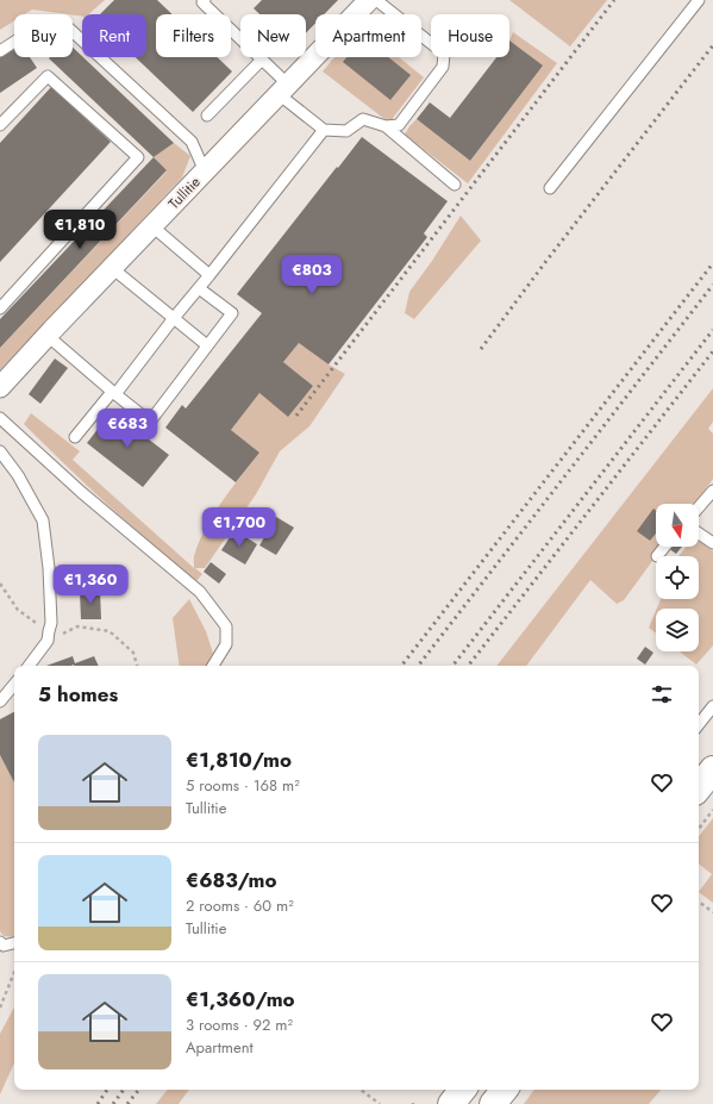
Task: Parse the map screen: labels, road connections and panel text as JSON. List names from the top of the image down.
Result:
{
  "streets": {
    "street": ["Tullitie"]
  },
  "north": "bottom",
  "page": {
    "chip": [
      "Buy",
      "Rent",
      "Filters",
      "New",
      "Apartment",
      "House"
    ],
    "price": [
      "€1,810",
      "€803",
      "€683",
      "€1,700",
      "€1,360"
    ],
    "heading": "5 homes",
    "list": [
      {
        "name": "€1,810/mo",
        "note": "5 rooms · 168 m² · Tullitie"
      },
      {
        "name": "€683/mo",
        "note": "2 rooms · 60 m² · Tullitie"
      },
      {
        "name": "€1,360/mo",
        "note": "3 rooms · 92 m² · Apartment"
      }
    ]
  }
}
